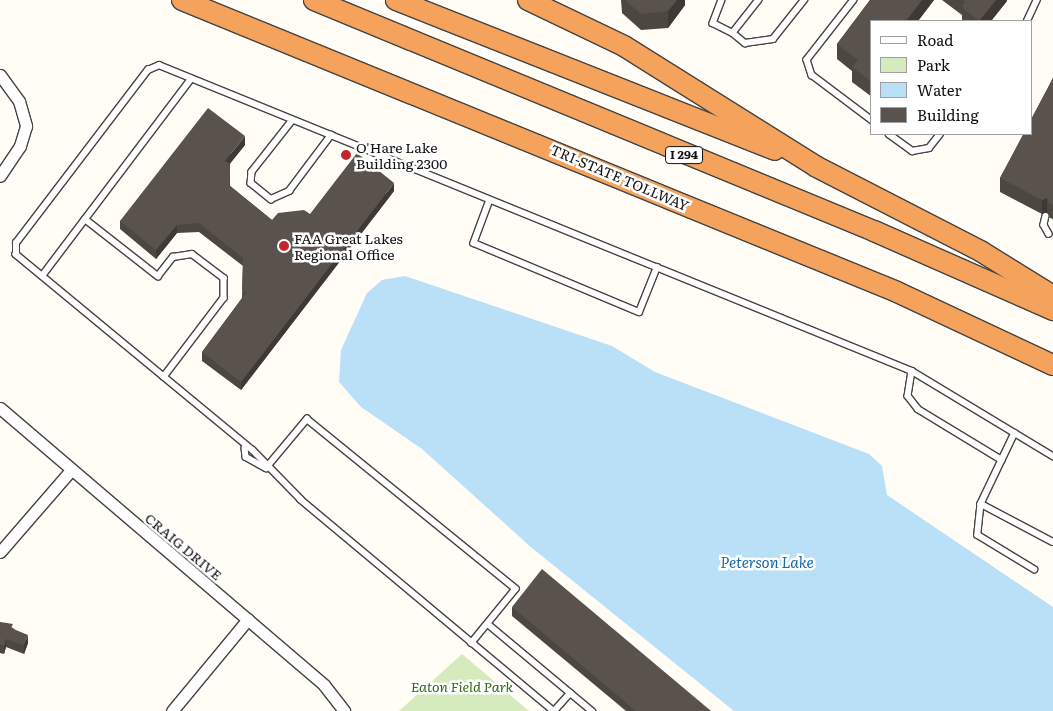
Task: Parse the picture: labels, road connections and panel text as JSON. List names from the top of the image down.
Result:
{
  "streets": {
    "highway": ["I 294", "TRI-STATE TOLLWAY"],
    "street": ["CRAIG DRIVE"]
  },
  "water": ["Peterson Lake"],
  "parks": ["Eaton Field Park"],
  "places": ["O'Hare Lake Building 2300", "FAA Great Lakes Regional Office"],
  "legend": [
    "Road",
    "Park",
    "Water",
    "Building"
  ]
}
